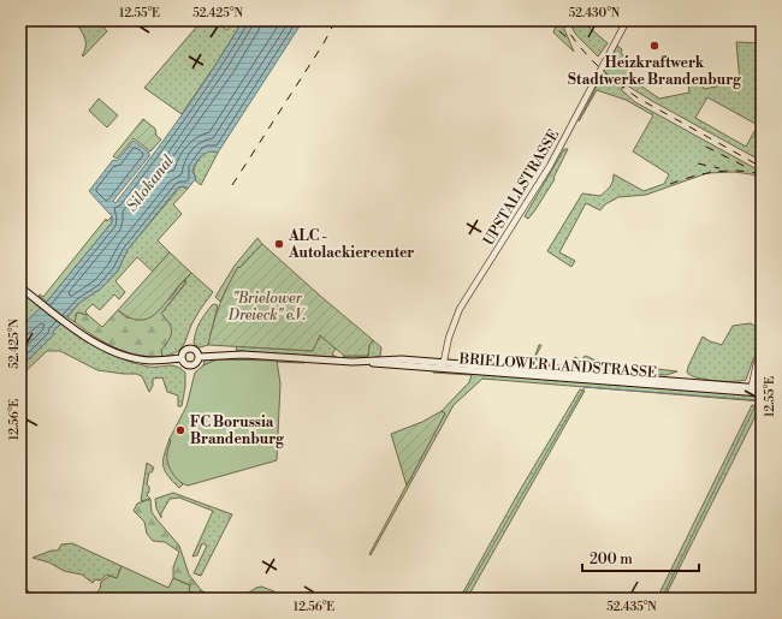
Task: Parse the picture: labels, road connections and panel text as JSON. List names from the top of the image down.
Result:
{
  "streets": {
    "main road": ["BRIELOWER LANDSTRASSE"],
    "street": ["UPSTALLSTRASSE"]
  },
  "crossings": [
    ["UPSTALLSTRASSE", "BRIELOWER LANDSTRASSE"]
  ],
  "water": ["Silokanal"],
  "parks": ["\"Brielower Dreieck\" e.V."],
  "places": ["Heizkraftwerk Stadtwerke Brandenburg", "ALC - Autolackiercenter", "FC Borussia Brandenburg"],
  "scale_bar": "200 m",
  "coordinates": [
    "12.55°E",
    "52.425°N",
    "52.430°N",
    "12.56°E",
    "52.435°N"
  ]
}
